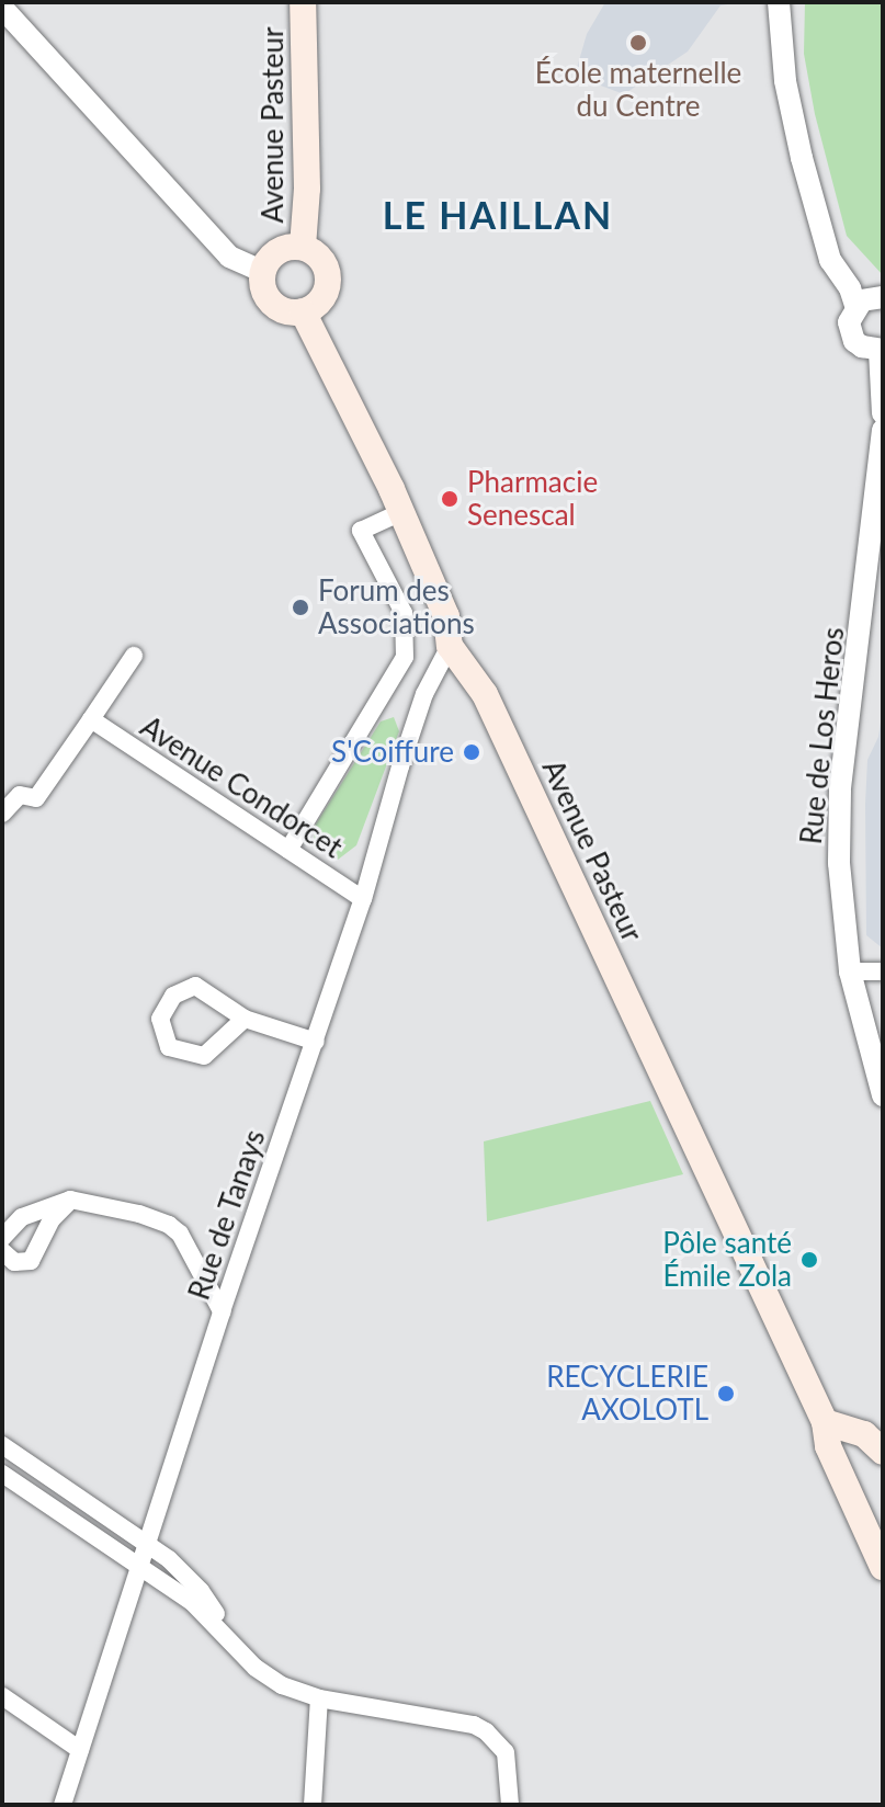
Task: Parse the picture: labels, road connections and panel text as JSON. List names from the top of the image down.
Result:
{
  "streets": {
    "main road": ["Avenue Pasteur"],
    "street": ["Rue de Los Heros", "Avenue Condorcet", "Rue de Tanays"]
  },
  "crossings": [
    ["Avenue Pasteur", "Rue de Tanays"],
    ["Avenue Condorcet", "Rue de Tanays"]
  ],
  "districts": ["LE HAILLAN"],
  "places": [
    "École maternelle du Centre",
    "Pharmacie Senescal",
    "Forum des Associations",
    "S'Coiffure",
    "Pôle santé Émile Zola",
    "RECYCLERIE AXOLOTL"
  ]
}
